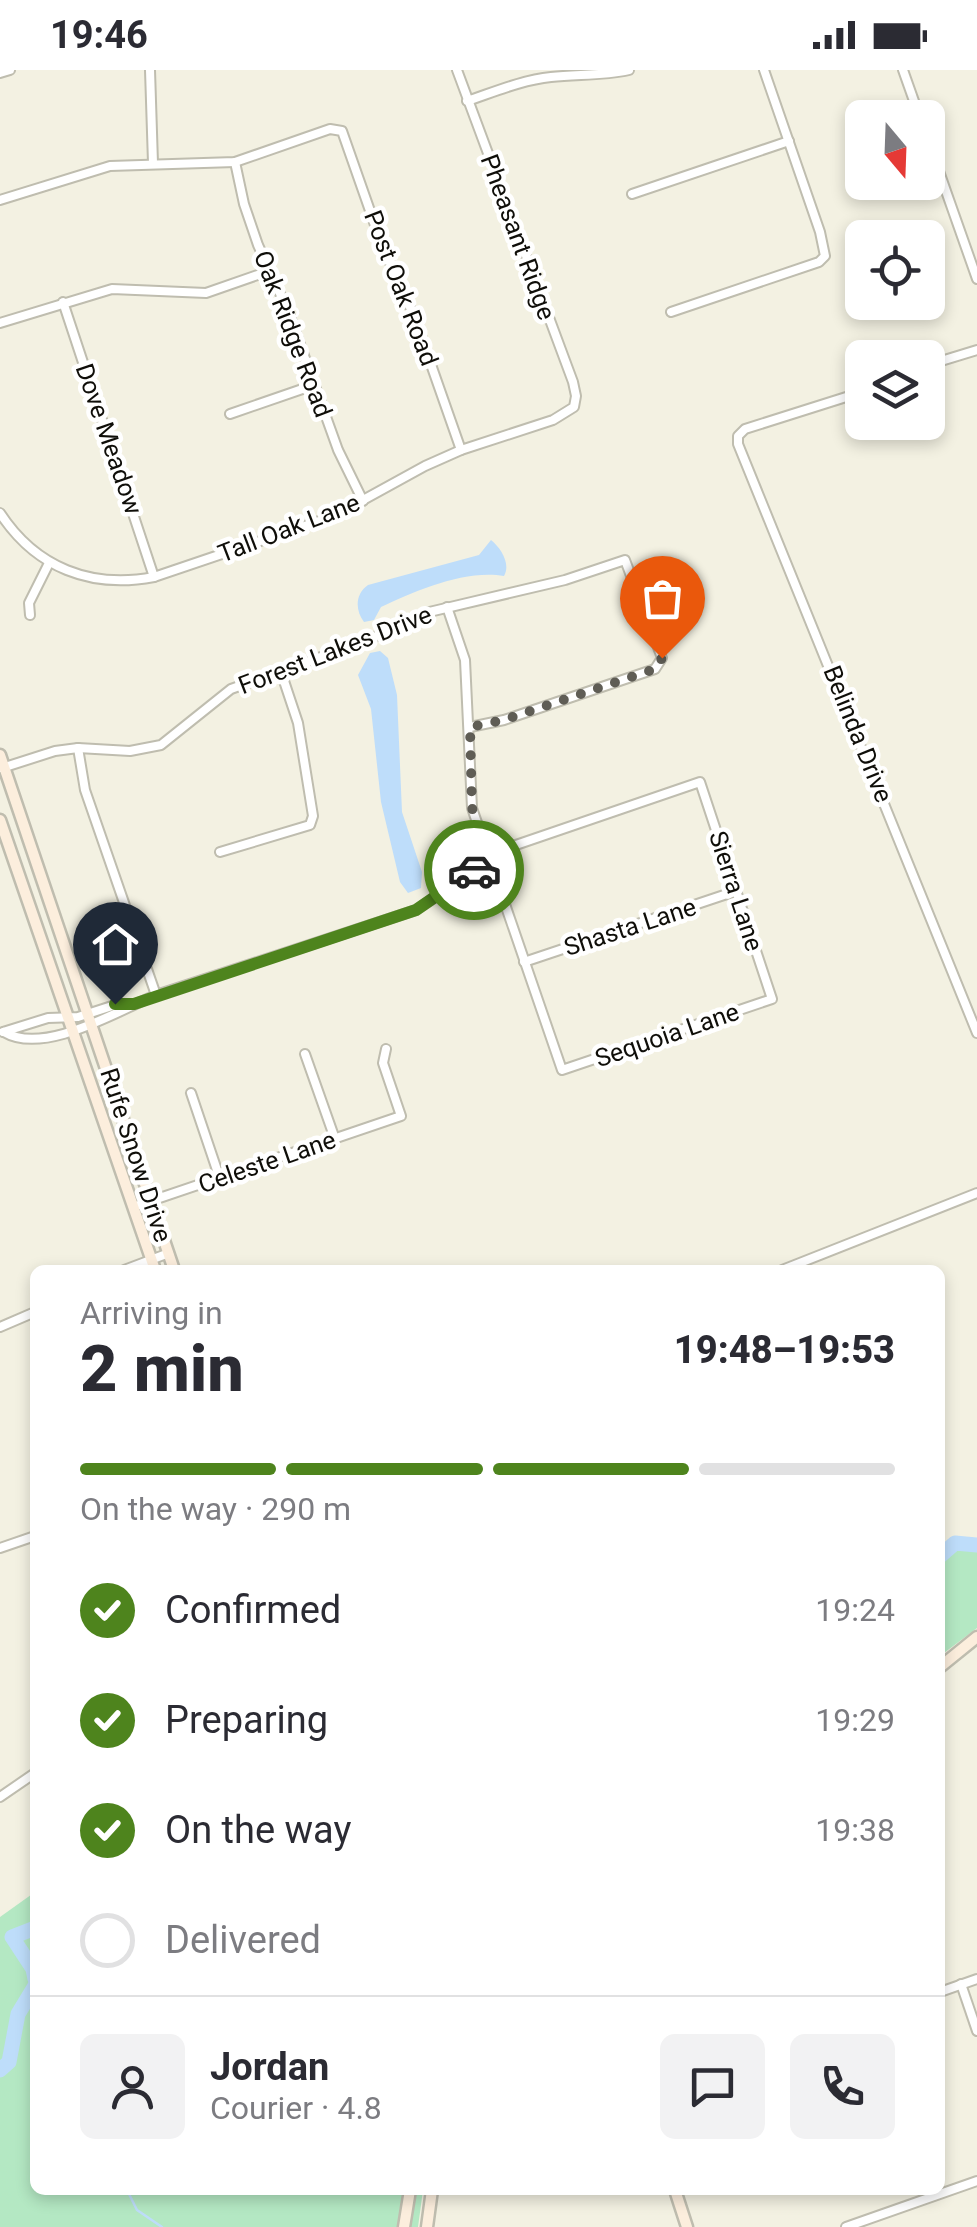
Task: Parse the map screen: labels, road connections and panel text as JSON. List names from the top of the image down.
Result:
{
  "streets": {
    "main road": ["Rufe Snow Drive"],
    "street": [
      "Pheasant Ridge",
      "Post Oak Road",
      "Oak Ridge Road",
      "Dove Meadow",
      "Tall Oak Lane",
      "Forest Lakes Drive",
      "Belinda Drive",
      "Sierra Lane",
      "Shasta Lane",
      "Sequoia Lane",
      "Celeste Lane"
    ]
  },
  "crossings": [
    ["Pheasant Ridge", "Tall Oak Lane"],
    ["Post Oak Road", "Oak Ridge Road"],
    ["Post Oak Road", "Tall Oak Lane"],
    ["Oak Ridge Road", "Tall Oak Lane"],
    ["Dove Meadow", "Tall Oak Lane"],
    ["Forest Lakes Drive", "Rufe Snow Drive"],
    ["Sierra Lane", "Shasta Lane"],
    ["Sierra Lane", "Sequoia Lane"],
    ["Shasta Lane", "Sequoia Lane"],
    ["Rufe Snow Drive", "Celeste Lane"]
  ],
  "north": "bottom",
  "page": {
    "status": "19:46",
    "heading": ["2 min", "Arriving in", "19:48–19:53"],
    "panel": ["Jordan", "Courier · 4.8"],
    "bar": "On the way · 290 m",
    "list": [
      ["Confirmed", "19:24"],
      ["Preparing", "19:29"],
      ["On the way", "19:38"],
      "Delivered"
    ]
  }
}
